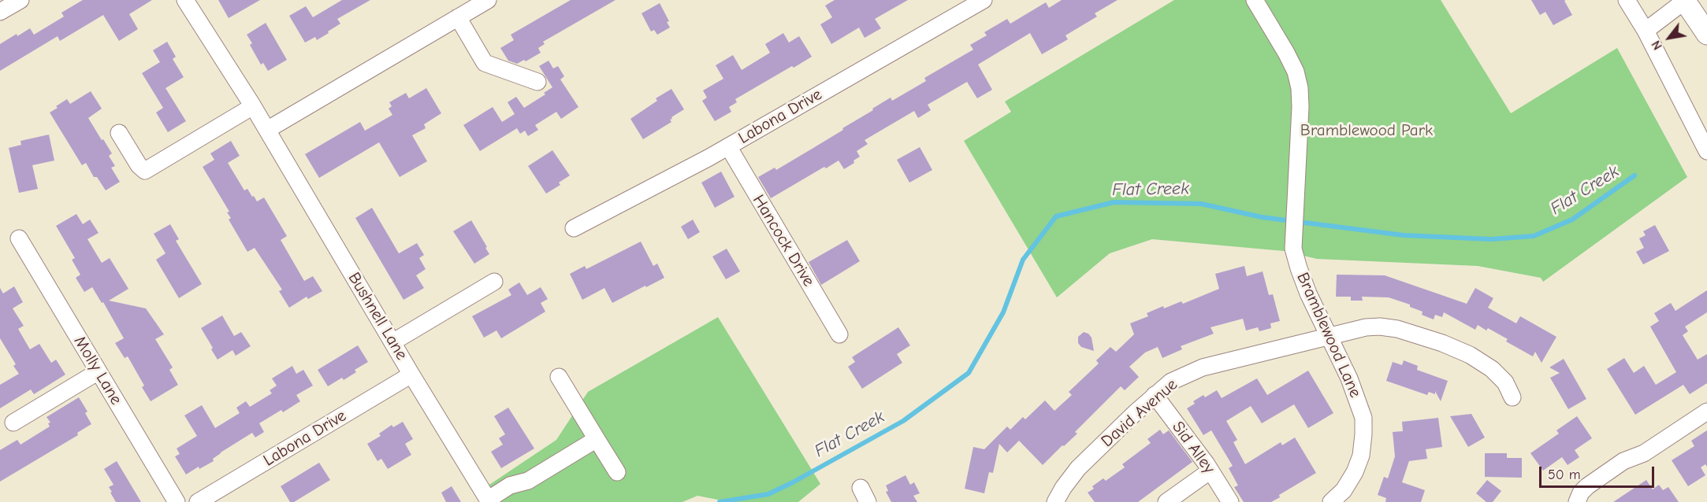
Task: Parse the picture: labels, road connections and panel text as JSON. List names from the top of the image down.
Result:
{
  "streets": {
    "street": [
      "Labona Drive",
      "Hancock Drive",
      "Bushnell Lane",
      "Bramblewood Lane",
      "Molly Lane",
      "David Avenue",
      "Sid Alley"
    ]
  },
  "crossings": [
    ["Labona Drive", "Hancock Drive"],
    ["Labona Drive", "Bushnell Lane"],
    ["Bramblewood Lane", "David Avenue"],
    ["David Avenue", "Sid Alley"]
  ],
  "water": ["Flat Creek"],
  "parks": ["Bramblewood Park"],
  "scale_bar": "50 m",
  "north": "bottom left"
}
